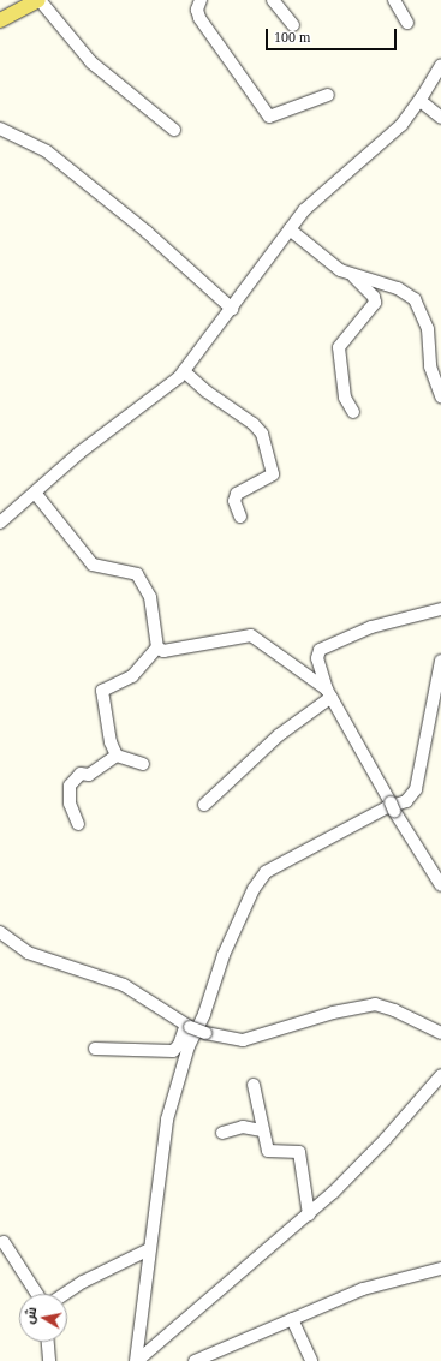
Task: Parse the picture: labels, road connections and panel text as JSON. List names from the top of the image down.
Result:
{
  "scale_bar": "100 m",
  "north": "left"
}
